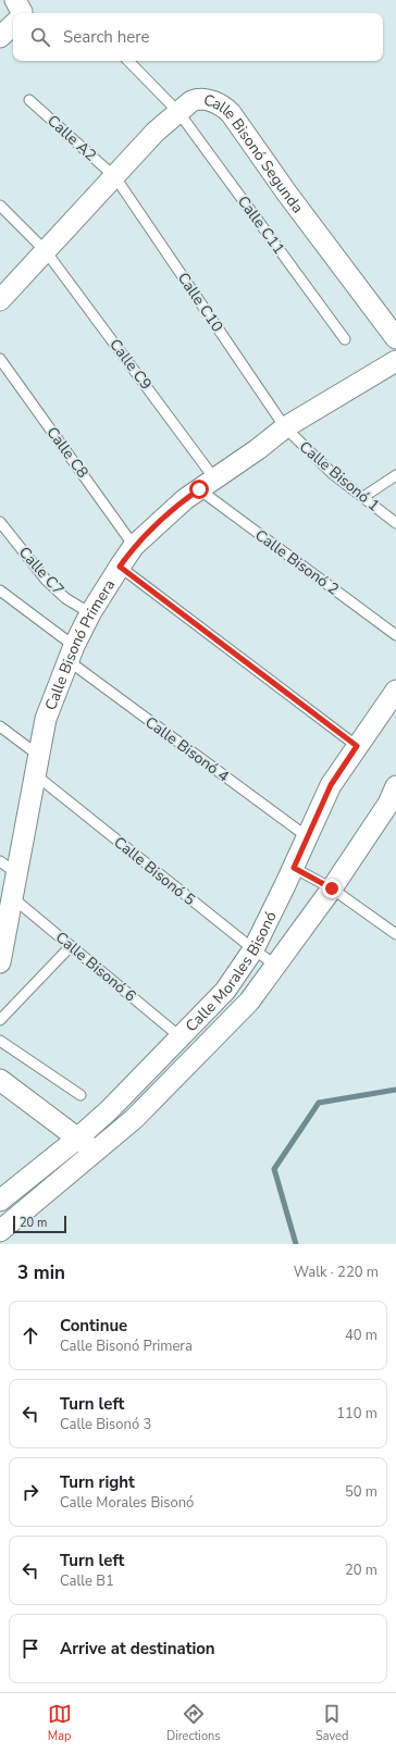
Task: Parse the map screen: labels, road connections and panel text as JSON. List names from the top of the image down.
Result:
{
  "streets": {
    "street": ["Calle Bisonó Segunda", "Calle Bisonó Primera", "Calle Morales Bisonó"],
    "lane": [
      "Calle A2",
      "Calle C11",
      "Calle C10",
      "Calle C9",
      "Calle C8",
      "Calle Bisonó 1",
      "Calle Bisonó 2",
      "Calle C7",
      "Calle Bisonó 4",
      "Calle Bisonó 5",
      "Calle Bisonó 6"
    ]
  },
  "crossings": [
    ["Calle A2", "Calle Bisonó Segunda"],
    ["Calle A2", "Calle C10"],
    ["Calle Bisonó Segunda", "Calle C11"],
    ["Calle Bisonó Segunda", "Calle C10"],
    ["Calle Bisonó Segunda", "Calle C9"],
    ["Calle C10", "Calle Bisonó 1"],
    ["Calle C10", "Calle Bisonó Primera"],
    ["Calle C9", "Calle Bisonó 2"],
    ["Calle C9", "Calle Bisonó Primera"],
    ["Calle C8", "Calle Bisonó Primera"],
    ["Calle Bisonó 1", "Calle Bisonó Primera"],
    ["Calle Bisonó 2", "Calle Bisonó Primera"],
    ["Calle C7", "Calle Bisonó Primera"],
    ["Calle Bisonó Primera", "Calle Bisonó 4"],
    ["Calle Bisonó Primera", "Calle Bisonó 5"],
    ["Calle Bisonó Primera", "Calle Bisonó 6"],
    ["Calle Bisonó 4", "Calle Morales Bisonó"],
    ["Calle Bisonó 5", "Calle Morales Bisonó"],
    ["Calle Bisonó 6", "Calle Morales Bisonó"]
  ],
  "scale_bar": "20 m",
  "page": {
    "search": "Search here",
    "scale": "20 m",
    "heading": ["3 min", "Walk · 220 m"],
    "list": [
      ["Continue", "Calle Bisonó Primera", "40 m"],
      ["Turn left", "Calle Bisonó 3", "110 m"],
      ["Turn right", "Calle Morales Bisonó", "50 m"],
      ["Turn left", "Calle B1", "20 m"],
      "Arrive at destination"
    ],
    "nav": ["Map", "Directions", "Saved"]
  }
}
